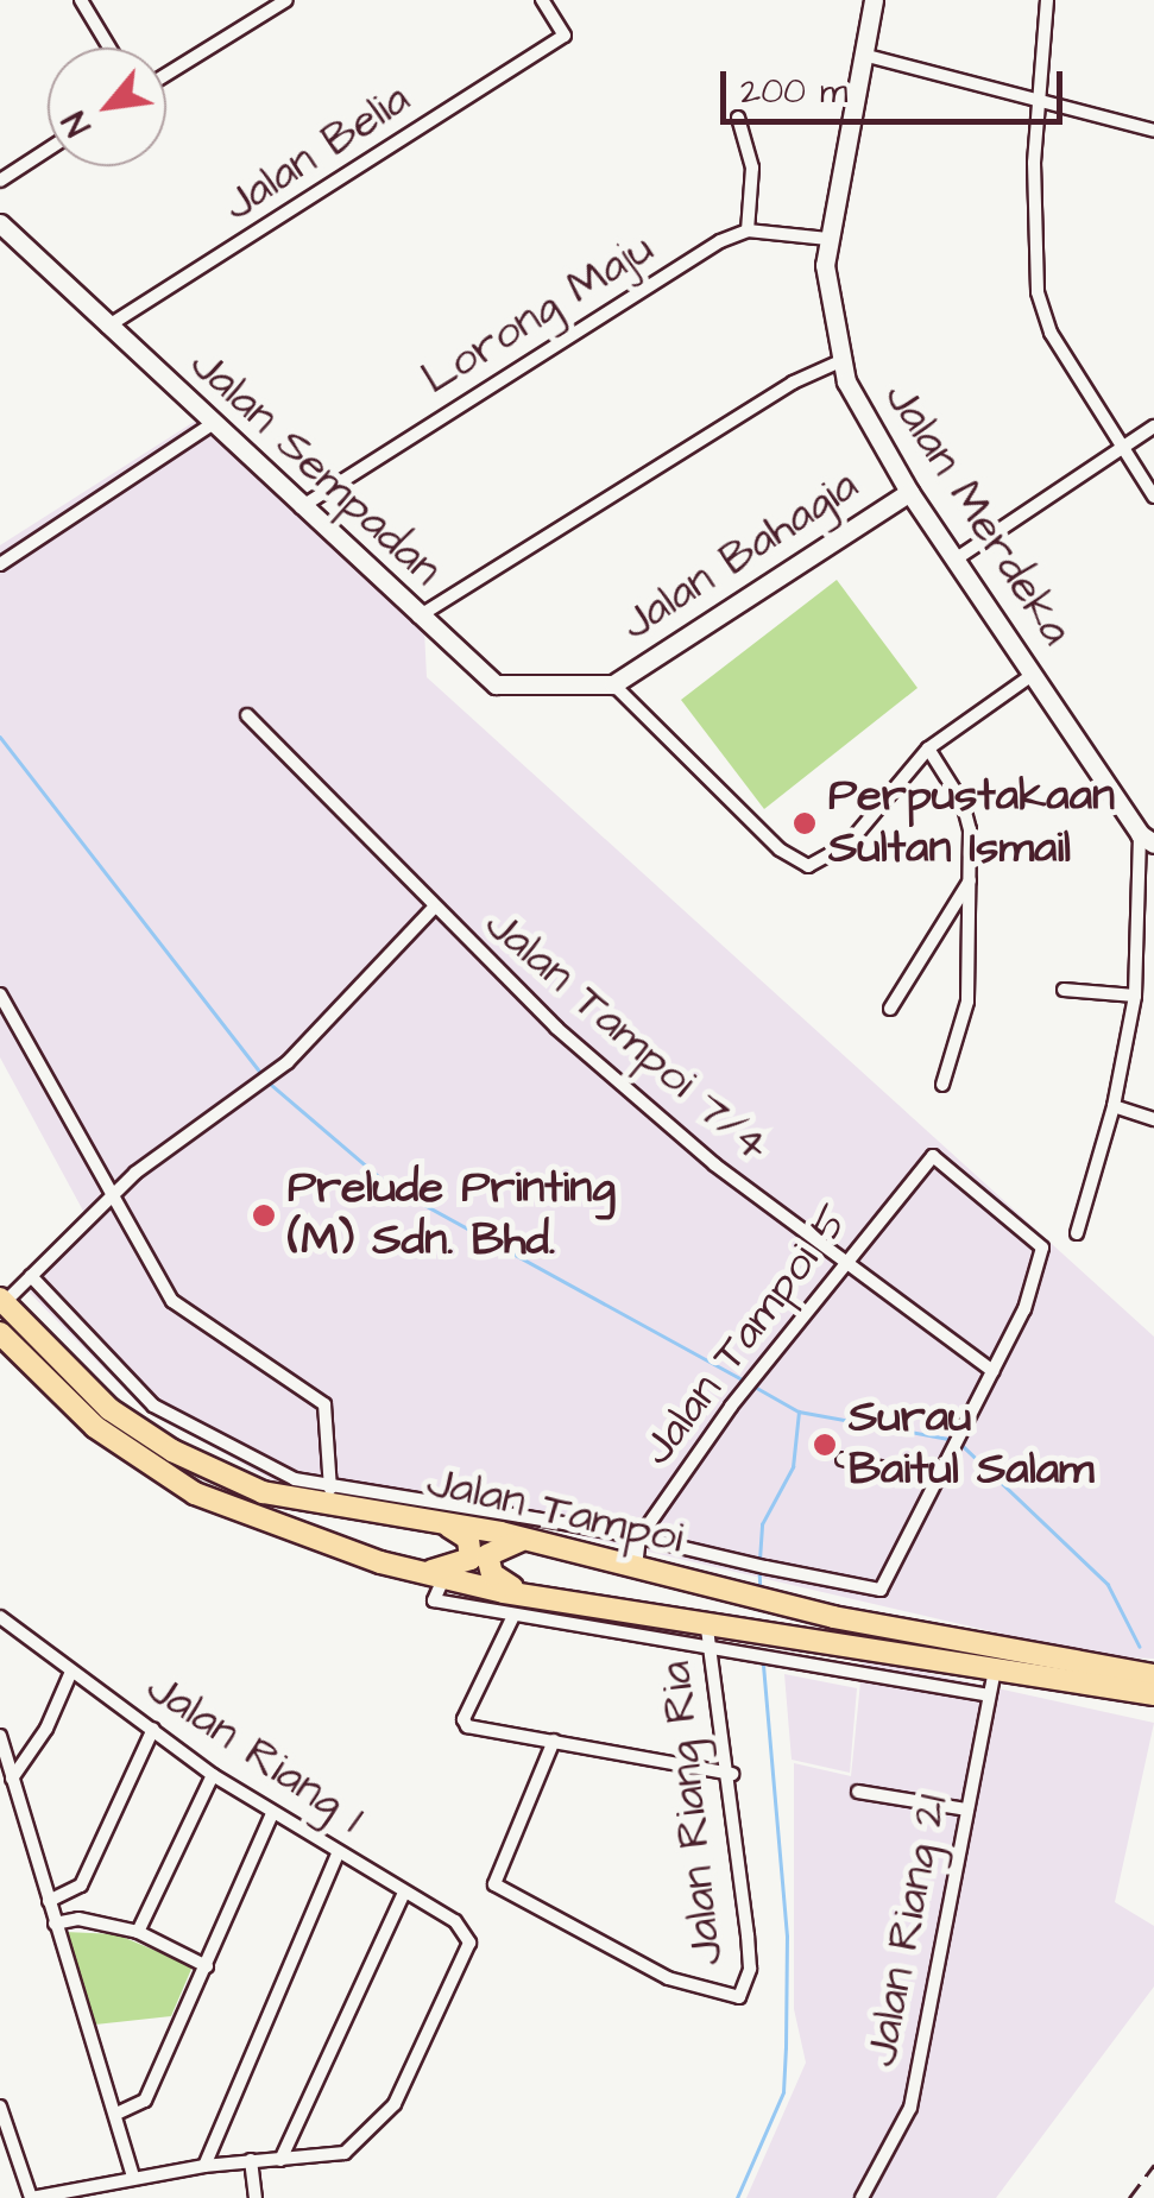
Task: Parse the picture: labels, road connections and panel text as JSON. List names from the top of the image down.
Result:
{
  "streets": {
    "main road": ["Jalan Tampoi"],
    "street": [
      "Jalan Belia",
      "Lorong Maju",
      "Jalan Sempadan",
      "Jalan Merdeka",
      "Jalan Bahagia",
      "Jalan Tampoi 7/4",
      "Jalan Tampoi 5",
      "Jalan Riang 1",
      "Jalan Riang Ria",
      "Jalan Riang 21"
    ]
  },
  "crossings": [
    ["Jalan Belia", "Jalan Sempadan"],
    ["Lorong Maju", "Jalan Sempadan"],
    ["Jalan Sempadan", "Jalan Bahagia"],
    ["Jalan Merdeka", "Jalan Bahagia"],
    ["Jalan Tampoi 7/4", "Jalan Tampoi 5"],
    ["Jalan Tampoi 5", "Jalan Tampoi"],
    ["Jalan Tampoi", "Jalan Riang Ria"],
    ["Jalan Tampoi", "Jalan Riang 21"]
  ],
  "places": ["Perpustakaan Sultan Ismail", "Prelude Printing (M) Sdn. Bhd.", "Surau Baitul Salam"],
  "scale_bar": "200 m",
  "north": "bottom left"
}
